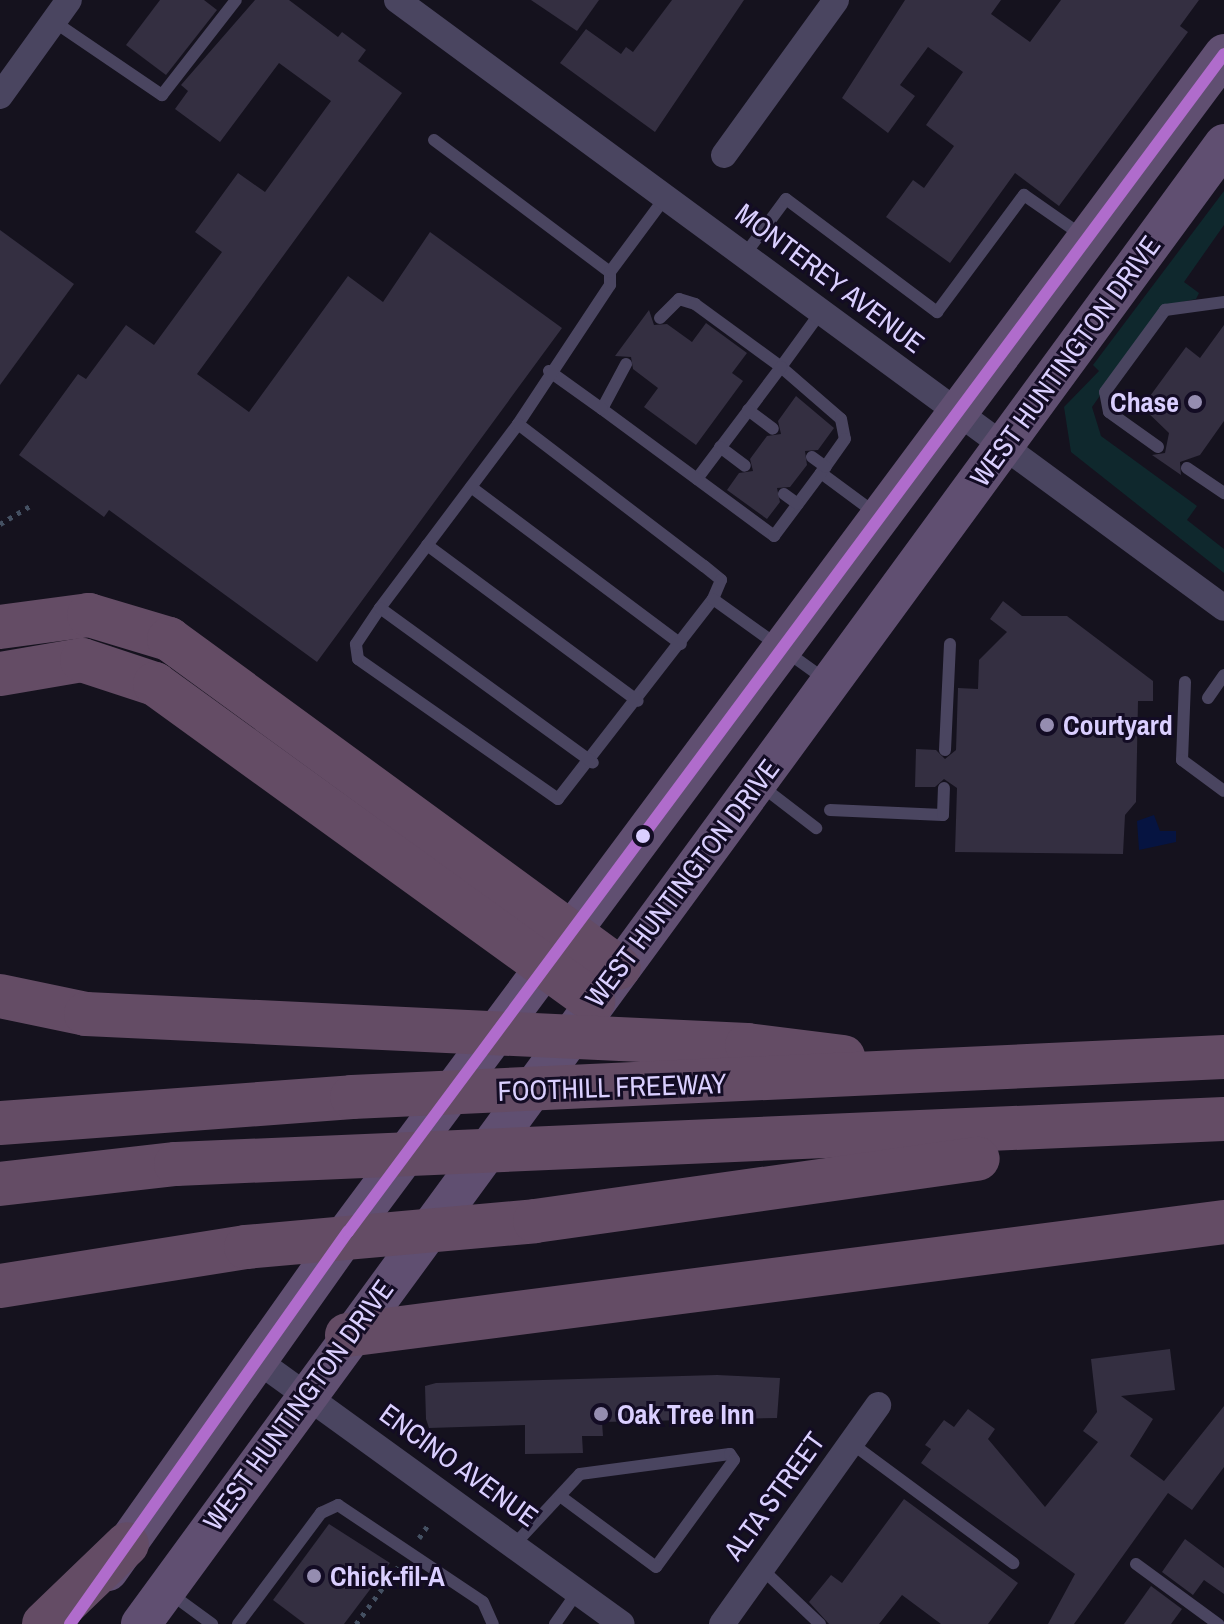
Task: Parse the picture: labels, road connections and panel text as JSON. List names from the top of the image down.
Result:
{
  "streets": {
    "highway": ["FOOTHILL FREEWAY"],
    "main road": ["WEST HUNTINGTON DRIVE"],
    "street": ["MONTEREY AVENUE", "ENCINO AVENUE", "ALTA STREET"]
  },
  "crossings": [
    ["MONTEREY AVENUE", "WEST HUNTINGTON DRIVE"],
    ["WEST HUNTINGTON DRIVE", "ENCINO AVENUE"]
  ],
  "places": [
    "Chase",
    "Courtyard",
    "Oak Tree Inn",
    "Chick-fil-A"
  ]
}
